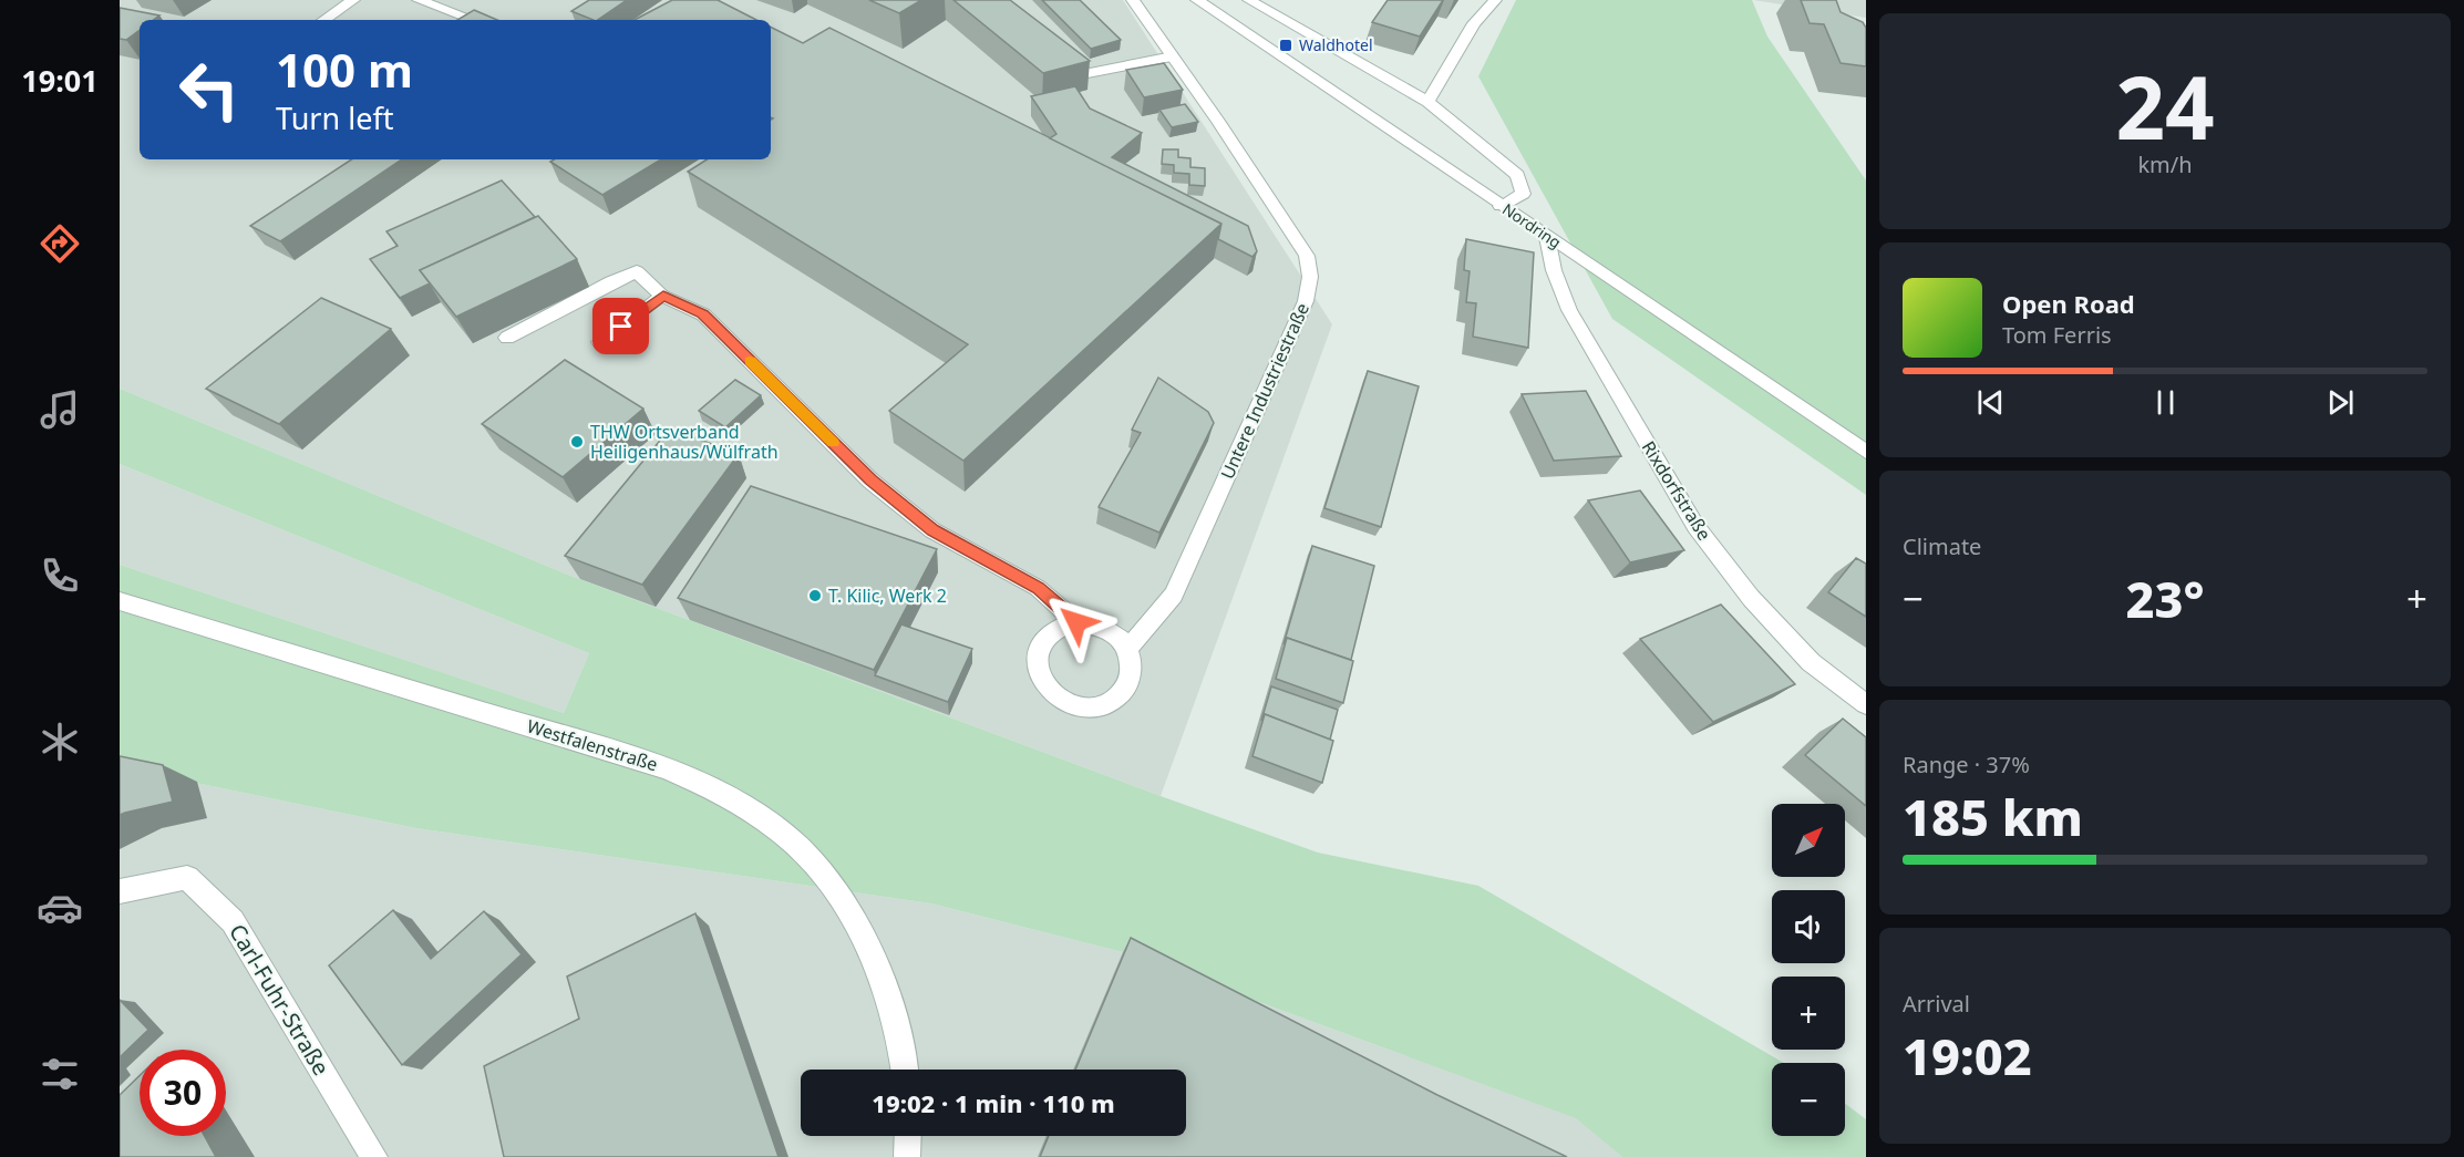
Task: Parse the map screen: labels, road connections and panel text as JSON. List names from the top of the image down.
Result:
{
  "streets": {
    "street": [
      "Nordring",
      "Untere Industriestraße",
      "Rixdorfstraße",
      "Westfalenstraße",
      "Carl-Fuhr-Straße"
    ]
  },
  "crossings": [
    ["Nordring", "Rixdorfstraße"]
  ],
  "places": {
    "transit": ["Waldhotel"],
    "other": ["THW Ortsverband Heiligenhaus/Wülfrath", "T. Kilic, Werk 2"]
  },
  "north": "top right",
  "page": {
    "tabs": "19:01",
    "tile": [
      ["24", "km/h"],
      "Climate",
      ["Range · 37%", "185 km"],
      ["Arrival", "19:02"]
    ],
    "turn": ["100 m", "Turn left"],
    "song": ["Open Road", "Tom Ferris"],
    "heat": ["−", "23°", "+"],
    "map_buttons": ["+", "−"],
    "limit": "30",
    "trip": "19:02 · 1 min · 110 m"
  }
}
